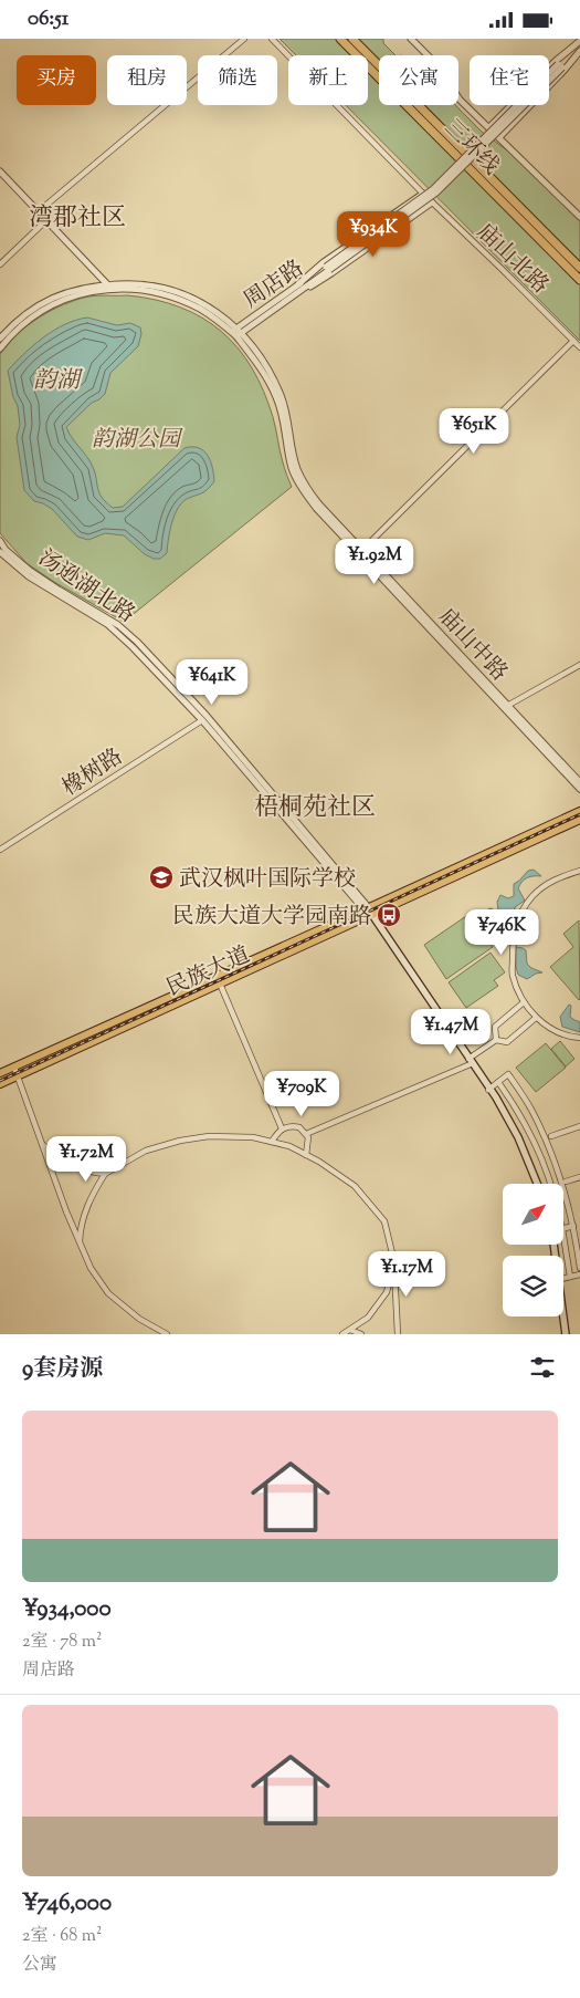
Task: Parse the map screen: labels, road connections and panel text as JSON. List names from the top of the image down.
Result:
{
  "streets": {
    "highway": ["三环线"],
    "main road": ["汤逊湖北路", "民族大道"],
    "street": [
      "庙山北路",
      "周店路",
      "庙山中路",
      "橡树路"
    ]
  },
  "crossings": [
    ["周店路", "庙山中路"],
    ["汤逊湖北路", "橡树路"],
    ["汤逊湖北路", "民族大道"]
  ],
  "districts": ["湾郡社区", "梧桐苑社区"],
  "water": ["韵湖"],
  "parks": ["韵湖公园"],
  "places": {
    "school or university": ["武汉枫叶国际学校"],
    "bus stop": ["民族大道大学园南路"]
  },
  "north": "top right",
  "page": {
    "status": "06:51",
    "chip": [
      "买房",
      "租房",
      "筛选",
      "新上",
      "公寓",
      "住宅"
    ],
    "price": [
      "¥934K",
      "¥651K",
      "¥1.92M",
      "¥641K",
      "¥746K",
      "¥1.47M",
      "¥709K",
      "¥1.72M",
      "¥1.17M"
    ],
    "heading": "9套房源",
    "list": [
      {
        "name": "¥934,000",
        "note": "2室 · 78 m² · 周店路"
      },
      {
        "name": "¥746,000",
        "note": "2室 · 68 m² · 公寓"
      }
    ]
  }
}
